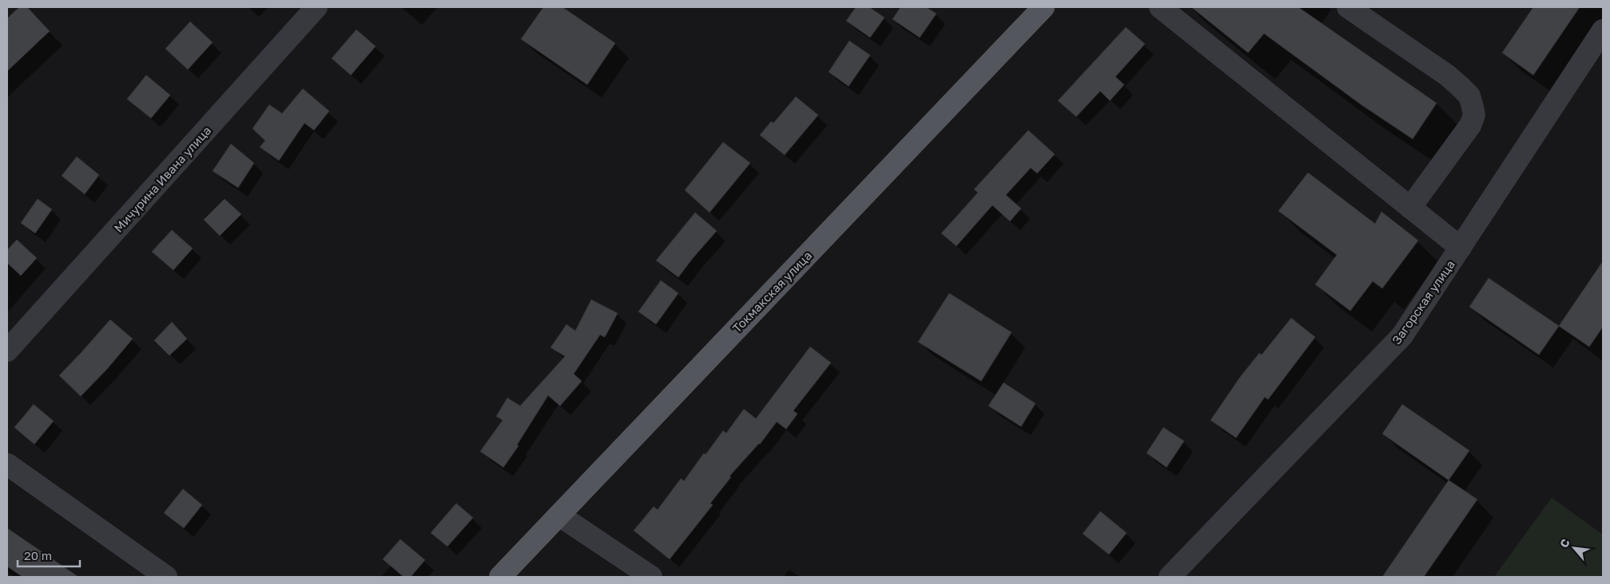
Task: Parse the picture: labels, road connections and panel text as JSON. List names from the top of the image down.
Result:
{
  "streets": {
    "main road": ["Токмакская улица"],
    "street": ["Мичурина Ивана улица", "Загорская улица"]
  },
  "scale_bar": "20 m",
  "north": "top left"
}
